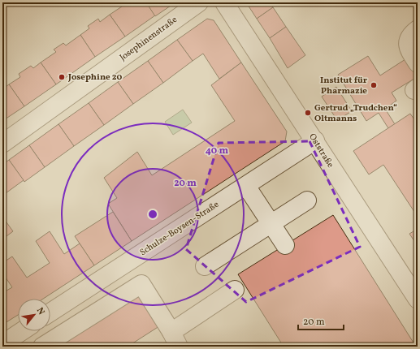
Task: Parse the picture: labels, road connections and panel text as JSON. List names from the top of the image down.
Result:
{
  "streets": {
    "street": ["Josephinenstraße", "Oststraße", "Schulze-Boysen-Straße"]
  },
  "crossings": [
    ["Oststraße", "Schulze-Boysen-Straße"]
  ],
  "places": ["Josephine 20", "Institut für Pharmazie", "Gertrud „Trudchen“ Oltmanns"],
  "scale_bar": "20 m",
  "north": "top right",
  "rings": ["40 m", "20 m"]
}
